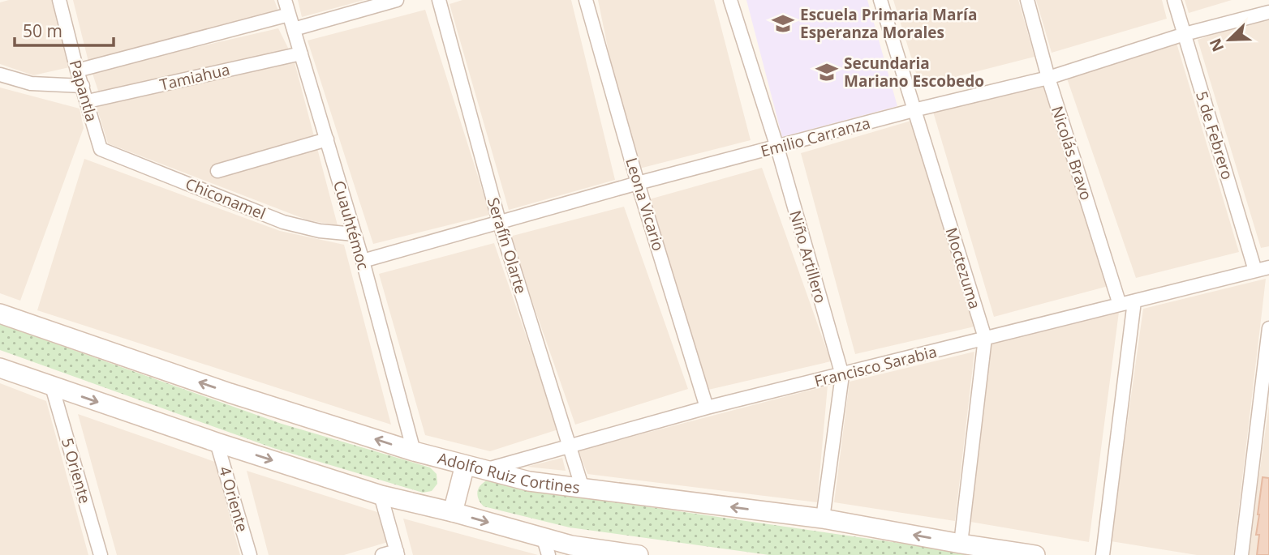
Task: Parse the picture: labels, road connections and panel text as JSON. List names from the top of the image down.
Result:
{
  "streets": {
    "main road": ["Adolfo Ruiz Cortines"],
    "street": [
      "Tamiahua",
      "Papantla",
      "5 de Febrero",
      "Emilio Carranza",
      "Nicolás Bravo",
      "Chiconamel",
      "Leona Vicario",
      "Cuauhtémoc",
      "Serafín Olarte",
      "Niño Artillero",
      "Moctezuma",
      "Francisco Sarabia",
      "5 Oriente",
      "4 Oriente"
    ]
  },
  "crossings": [
    ["Tamiahua", "Papantla"],
    ["Tamiahua", "Cuauhtémoc"],
    ["Papantla", "Chiconamel"],
    ["5 de Febrero", "Emilio Carranza"],
    ["5 de Febrero", "Francisco Sarabia"],
    ["Emilio Carranza", "Nicolás Bravo"],
    ["Emilio Carranza", "Leona Vicario"],
    ["Emilio Carranza", "Cuauhtémoc"],
    ["Emilio Carranza", "Serafín Olarte"],
    ["Emilio Carranza", "Niño Artillero"],
    ["Emilio Carranza", "Moctezuma"],
    ["Nicolás Bravo", "Francisco Sarabia"],
    ["Chiconamel", "Cuauhtémoc"],
    ["Leona Vicario", "Francisco Sarabia"],
    ["Cuauhtémoc", "Adolfo Ruiz Cortines"],
    ["Serafín Olarte", "Francisco Sarabia"],
    ["Serafín Olarte", "Adolfo Ruiz Cortines"],
    ["Niño Artillero", "Francisco Sarabia"],
    ["Niño Artillero", "Adolfo Ruiz Cortines"],
    ["Moctezuma", "Francisco Sarabia"],
    ["Moctezuma", "Adolfo Ruiz Cortines"],
    ["Francisco Sarabia", "Adolfo Ruiz Cortines"]
  ],
  "places": {
    "school or university": ["Escuela Primaria María Esperanza Morales", "Secundaria Mariano Escobedo"]
  },
  "scale_bar": "50 m",
  "north": "bottom left"
}
